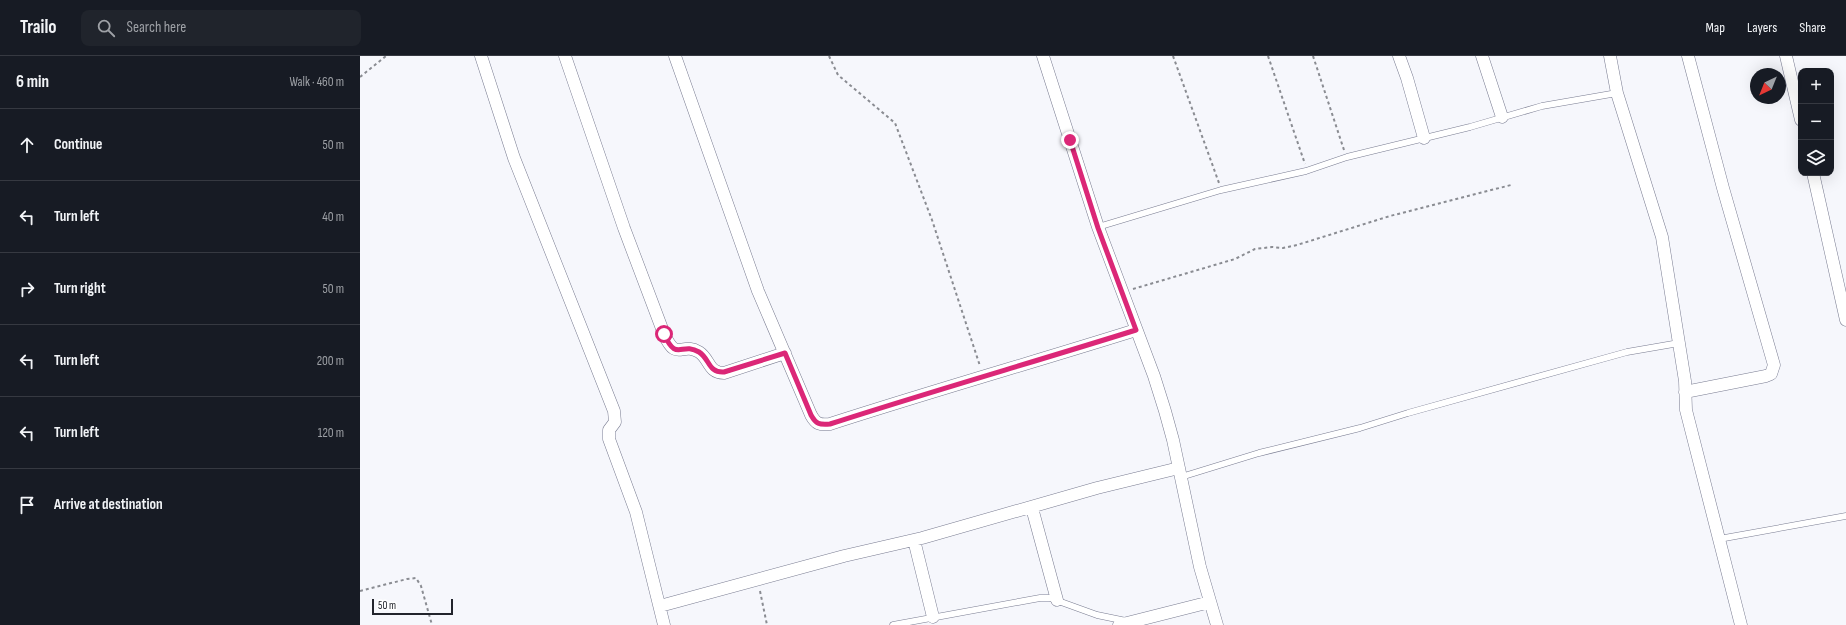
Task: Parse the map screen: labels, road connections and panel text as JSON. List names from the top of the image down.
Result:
{
  "scale_bar": "50 m",
  "north": "bottom left",
  "page": {
    "header": "Trailo",
    "search": "Search here",
    "nav": ["Map", "Layers", "Share"],
    "heading": ["6 min", "Walk · 460 m"],
    "map_buttons": ["+", "−"],
    "list": [
      ["Continue", "50 m"],
      ["Turn left", "40 m"],
      ["Turn right", "50 m"],
      ["Turn left", "200 m"],
      ["Turn left", "120 m"],
      "Arrive at destination"
    ],
    "scale": "50 m"
  }
}
